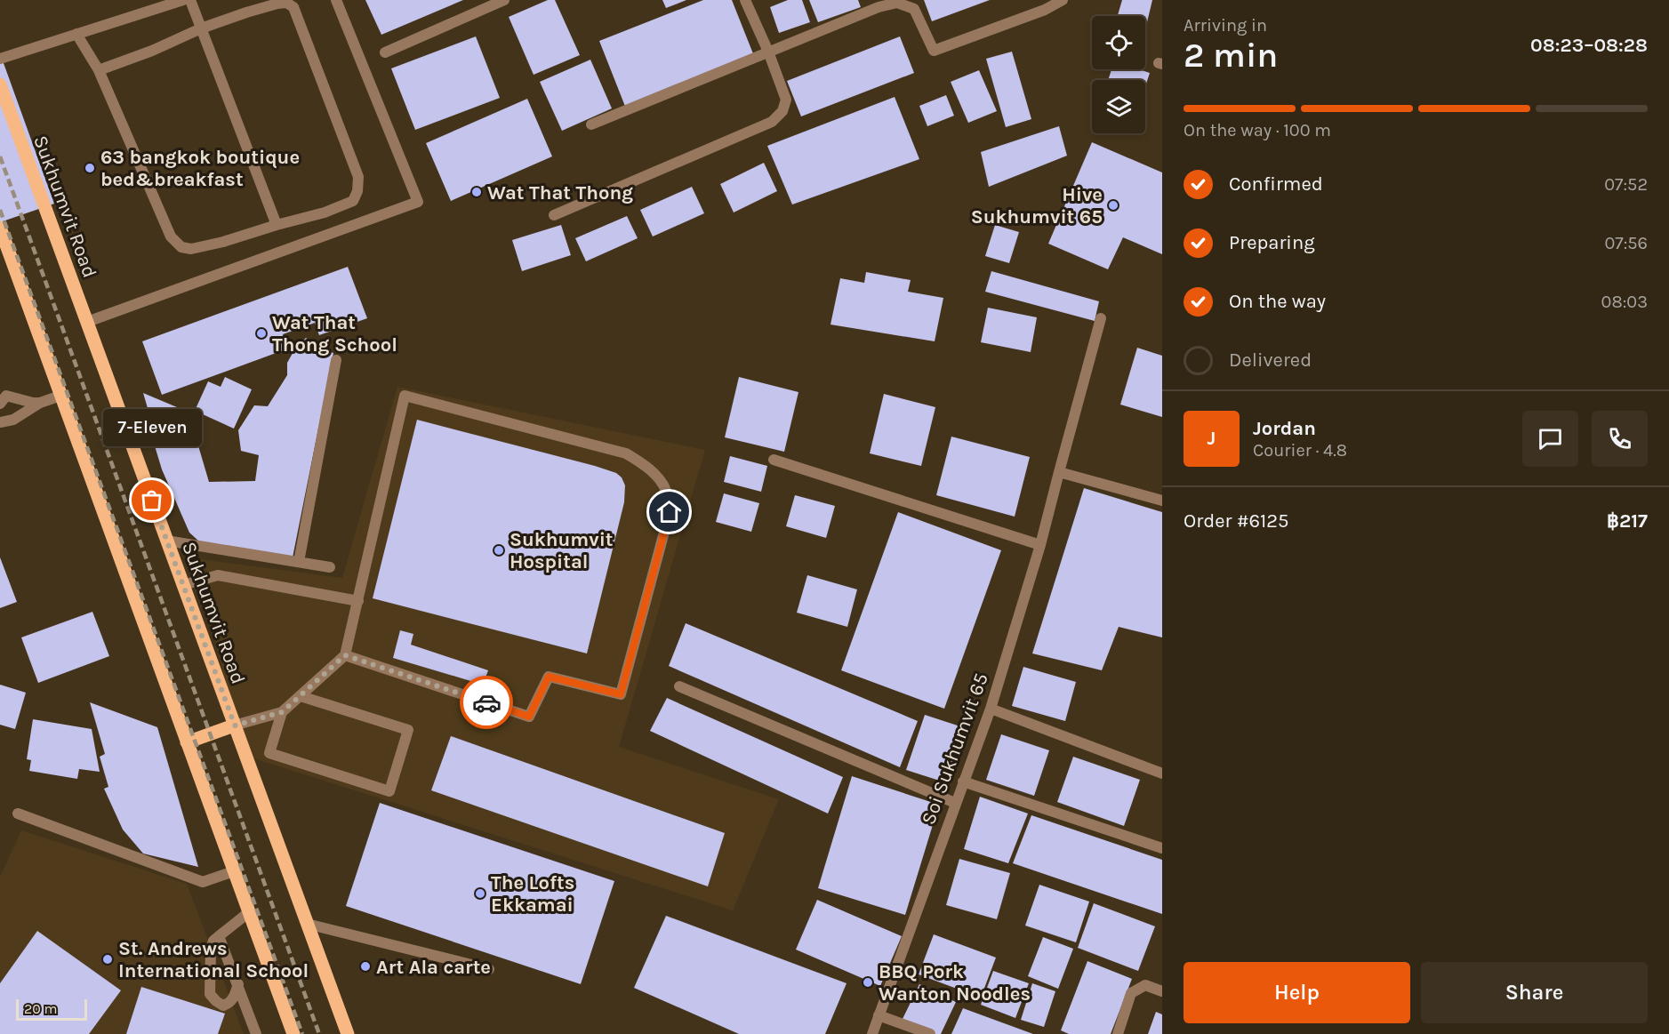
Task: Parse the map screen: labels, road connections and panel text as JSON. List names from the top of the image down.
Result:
{
  "streets": {
    "main road": ["Sukhumvit Road"],
    "street": ["Soi Sukhumvit 65"]
  },
  "places": [
    "63 bangkok boutique bed&breakfast",
    "Wat That Thong",
    "Hive Sukhumvit 65",
    "Wat That Thong School",
    "7-Eleven",
    "Sukhumvit Hospital",
    "The Lofts Ekkamai",
    "St. Andrews International School",
    "Art Ala carte",
    "BBQ Pork Wanton Noodles"
  ],
  "scale_bar": "20 m",
  "page": {
    "heading": ["2 min", "Arriving in", "08:23–08:28"],
    "panel": [
      "Jordan",
      "Courier · 4.8",
      "Order #6125",
      "฿217"
    ],
    "bar": "On the way · 100 m",
    "list": [
      ["Confirmed", "07:52"],
      ["Preparing", "07:56"],
      ["On the way", "08:03"],
      "Delivered"
    ],
    "bubble": "7-Eleven",
    "round": "J",
    "buttons": ["Help", "Share"],
    "scale": "20 m"
  }
}
